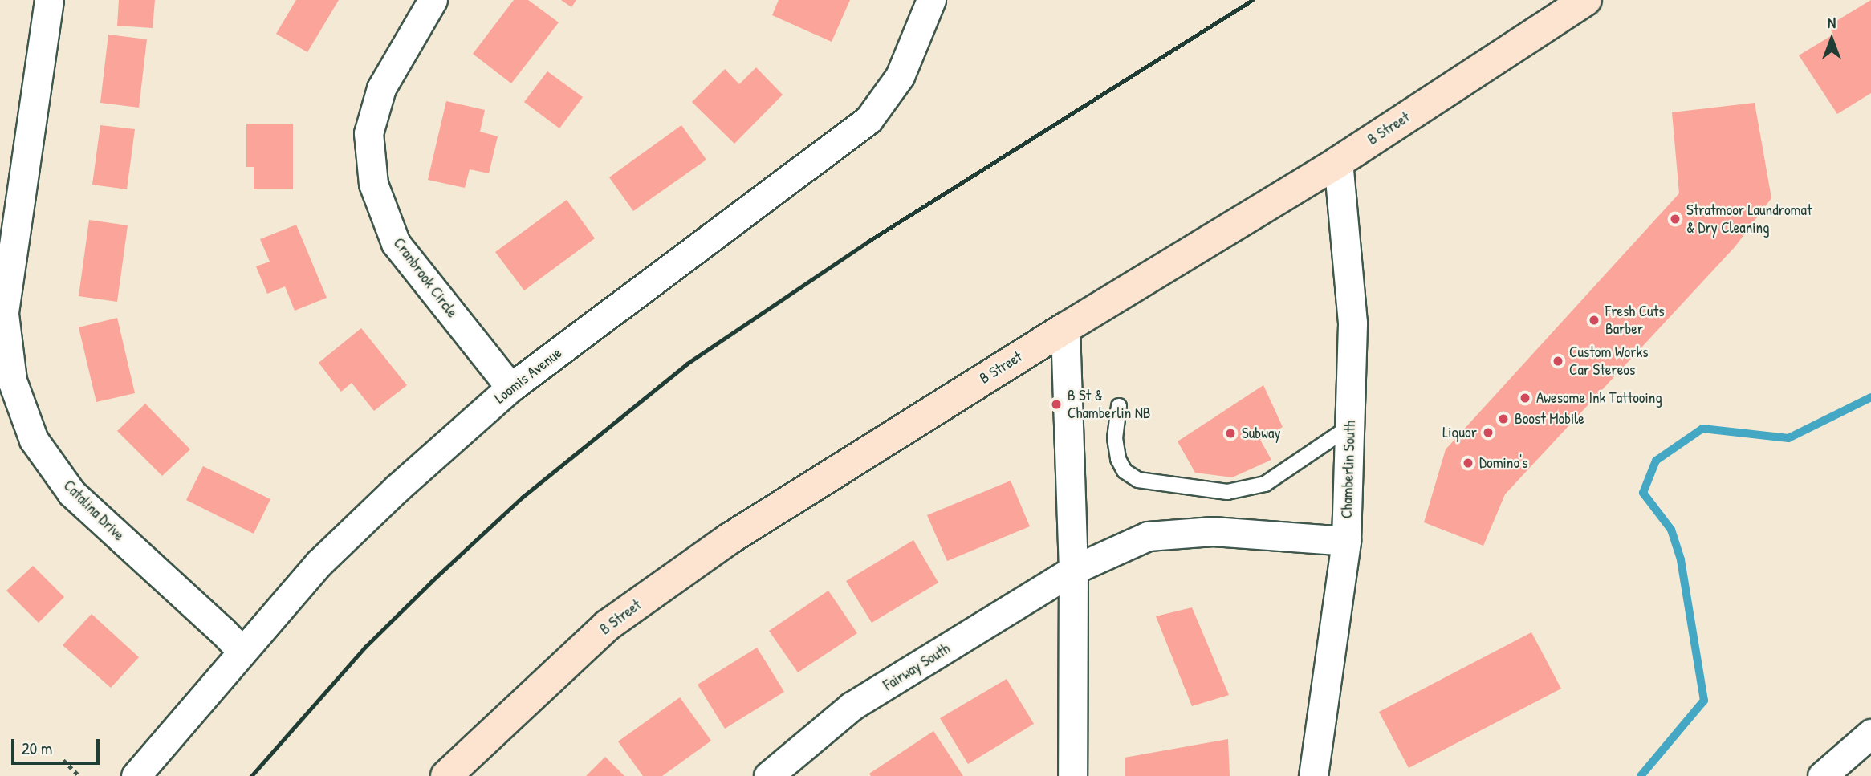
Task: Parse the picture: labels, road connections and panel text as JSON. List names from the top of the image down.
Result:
{
  "streets": {
    "main road": ["B Street"],
    "street": [
      "Cranbrook Circle",
      "Loomis Avenue",
      "Chamberlin South",
      "Catalina Drive",
      "Fairway South"
    ]
  },
  "crossings": [
    ["B Street", "Chamberlin South"],
    ["Cranbrook Circle", "Loomis Avenue"],
    ["Loomis Avenue", "Catalina Drive"],
    ["Chamberlin South", "Fairway South"]
  ],
  "places": [
    "Stratmoor Laundromat & Dry Cleaning",
    "Fresh Cuts Barber",
    "Custom Works Car Stereos",
    "Awesome Ink Tattooing",
    "B St & Chamberlin NB",
    "Boost Mobile",
    "Liquor",
    "Subway",
    "Domino's"
  ],
  "scale_bar": "20 m",
  "north": "top"
}
